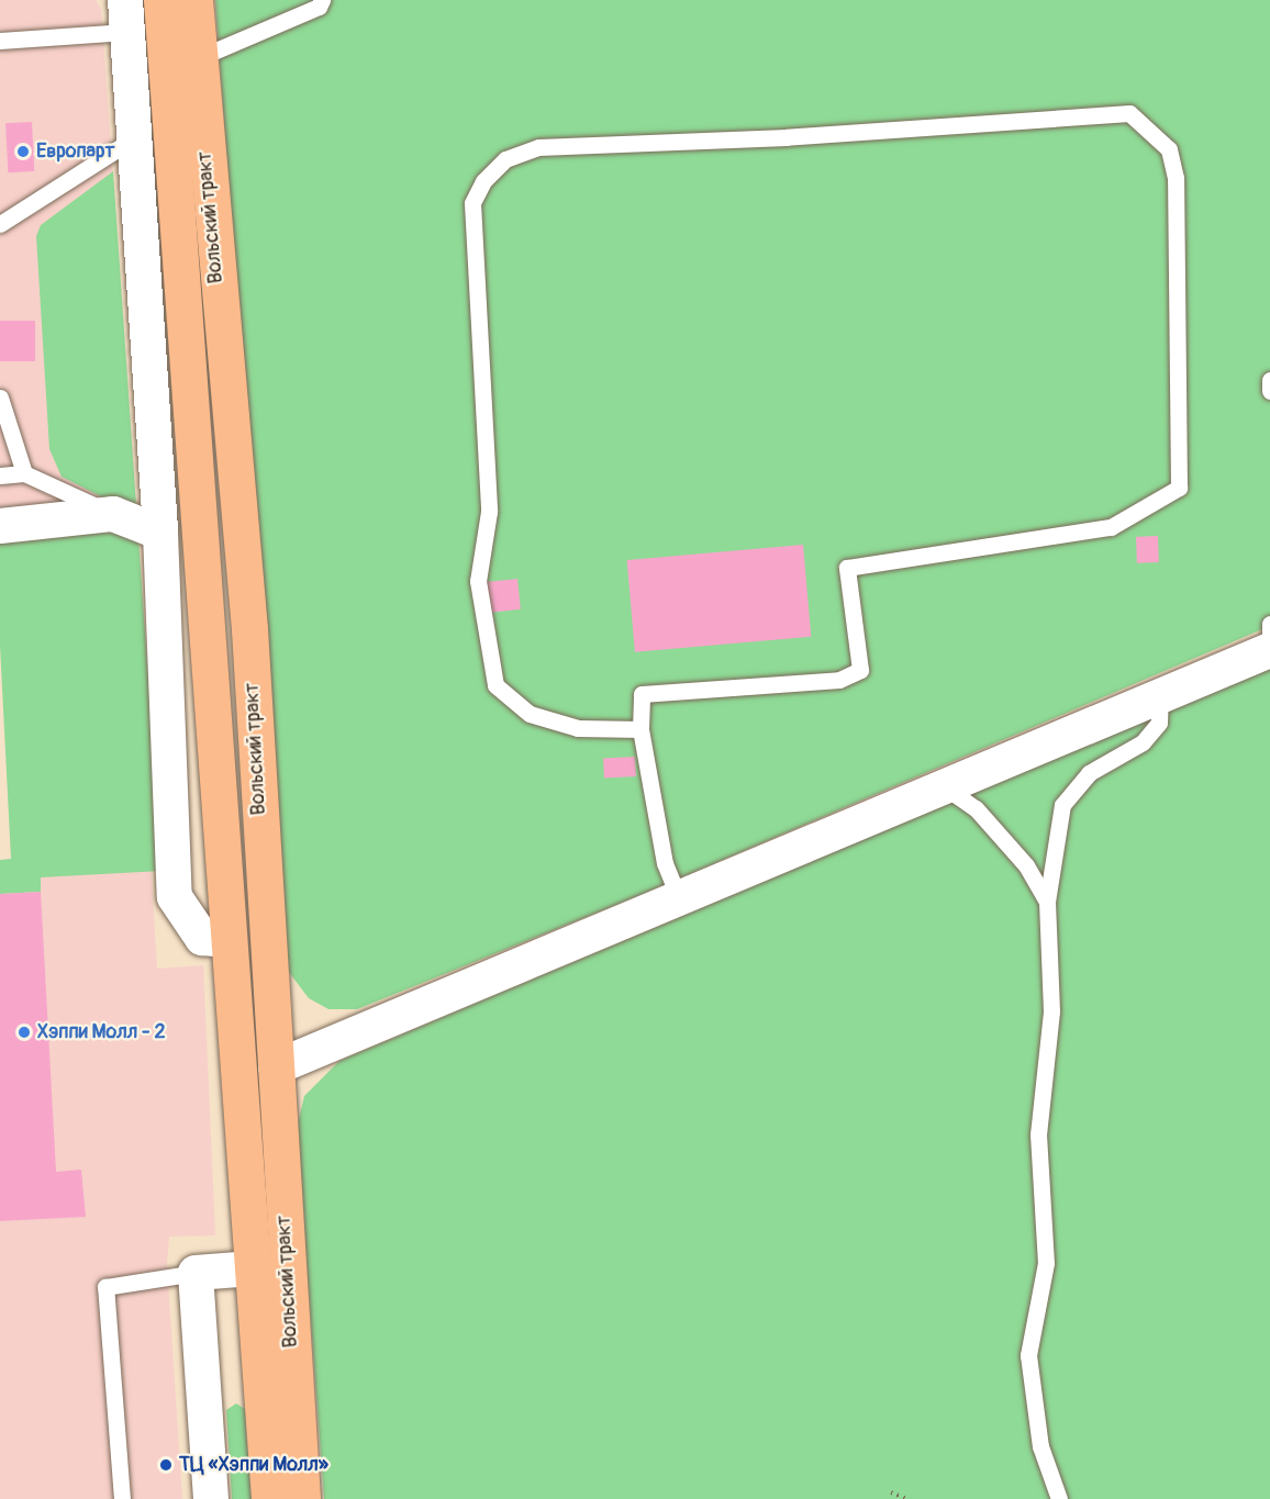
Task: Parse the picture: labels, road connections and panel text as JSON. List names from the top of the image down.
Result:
{
  "streets": {
    "main road": ["Вольский тракт"]
  },
  "places": ["Европарт", "Хэппи Молл - 2", "ТЦ «Хэппи Молл»"]
}
